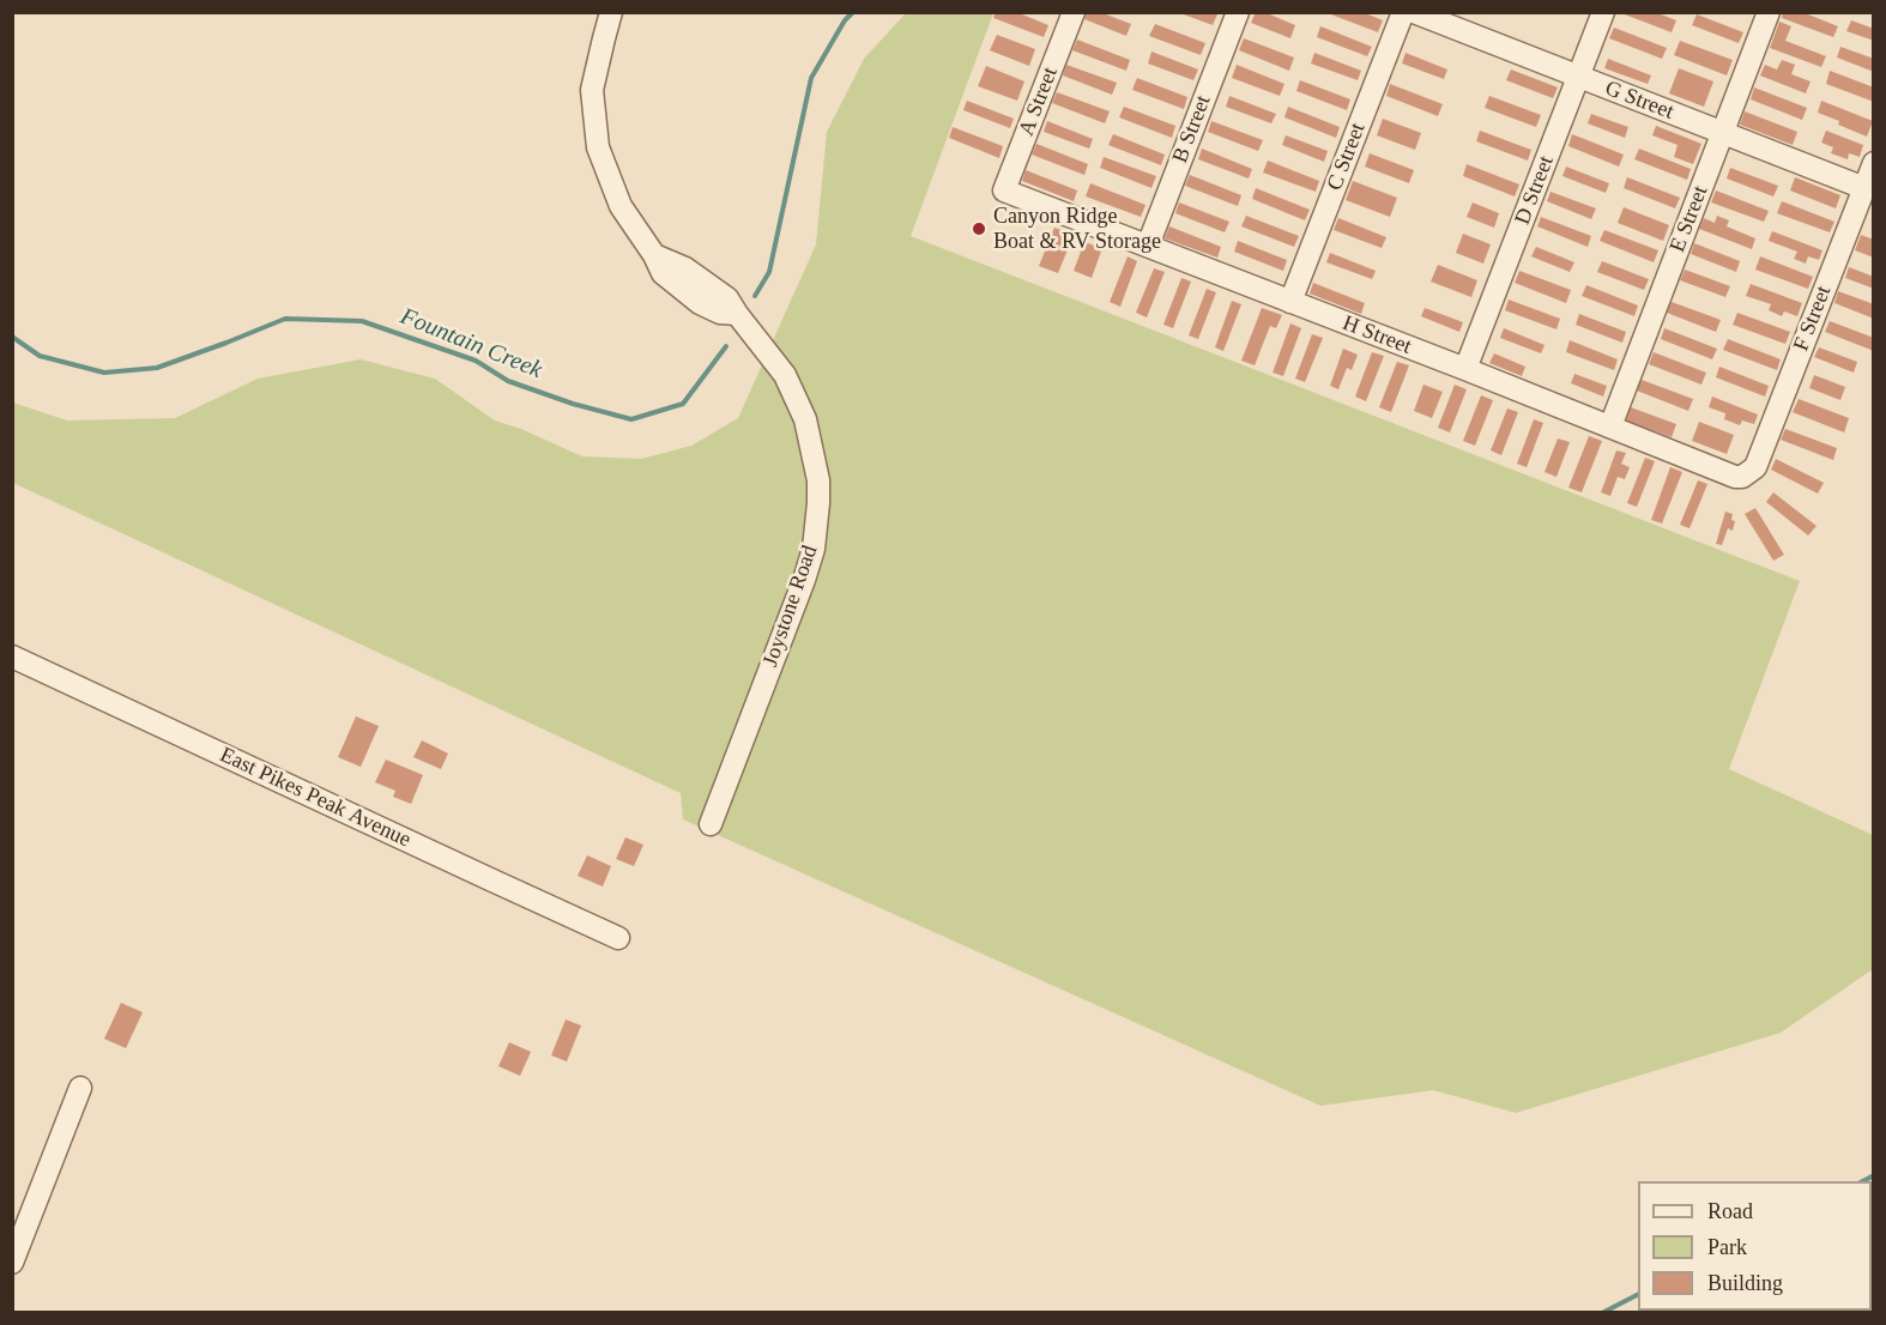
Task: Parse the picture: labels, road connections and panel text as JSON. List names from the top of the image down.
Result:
{
  "streets": {
    "street": [
      "G Street",
      "A Street",
      "B Street",
      "C Street",
      "D Street",
      "E Street",
      "F Street",
      "H Street",
      "Joystone Road",
      "East Pikes Peak Avenue"
    ]
  },
  "crossings": [
    ["G Street", "D Street"],
    ["G Street", "E Street"],
    ["G Street", "F Street"],
    ["A Street", "H Street"],
    ["B Street", "H Street"],
    ["C Street", "H Street"],
    ["D Street", "H Street"],
    ["E Street", "H Street"],
    ["F Street", "H Street"]
  ],
  "water": ["Fountain Creek"],
  "places": ["Canyon Ridge Boat & RV Storage"],
  "legend": ["Road", "Park", "Building"]
}
